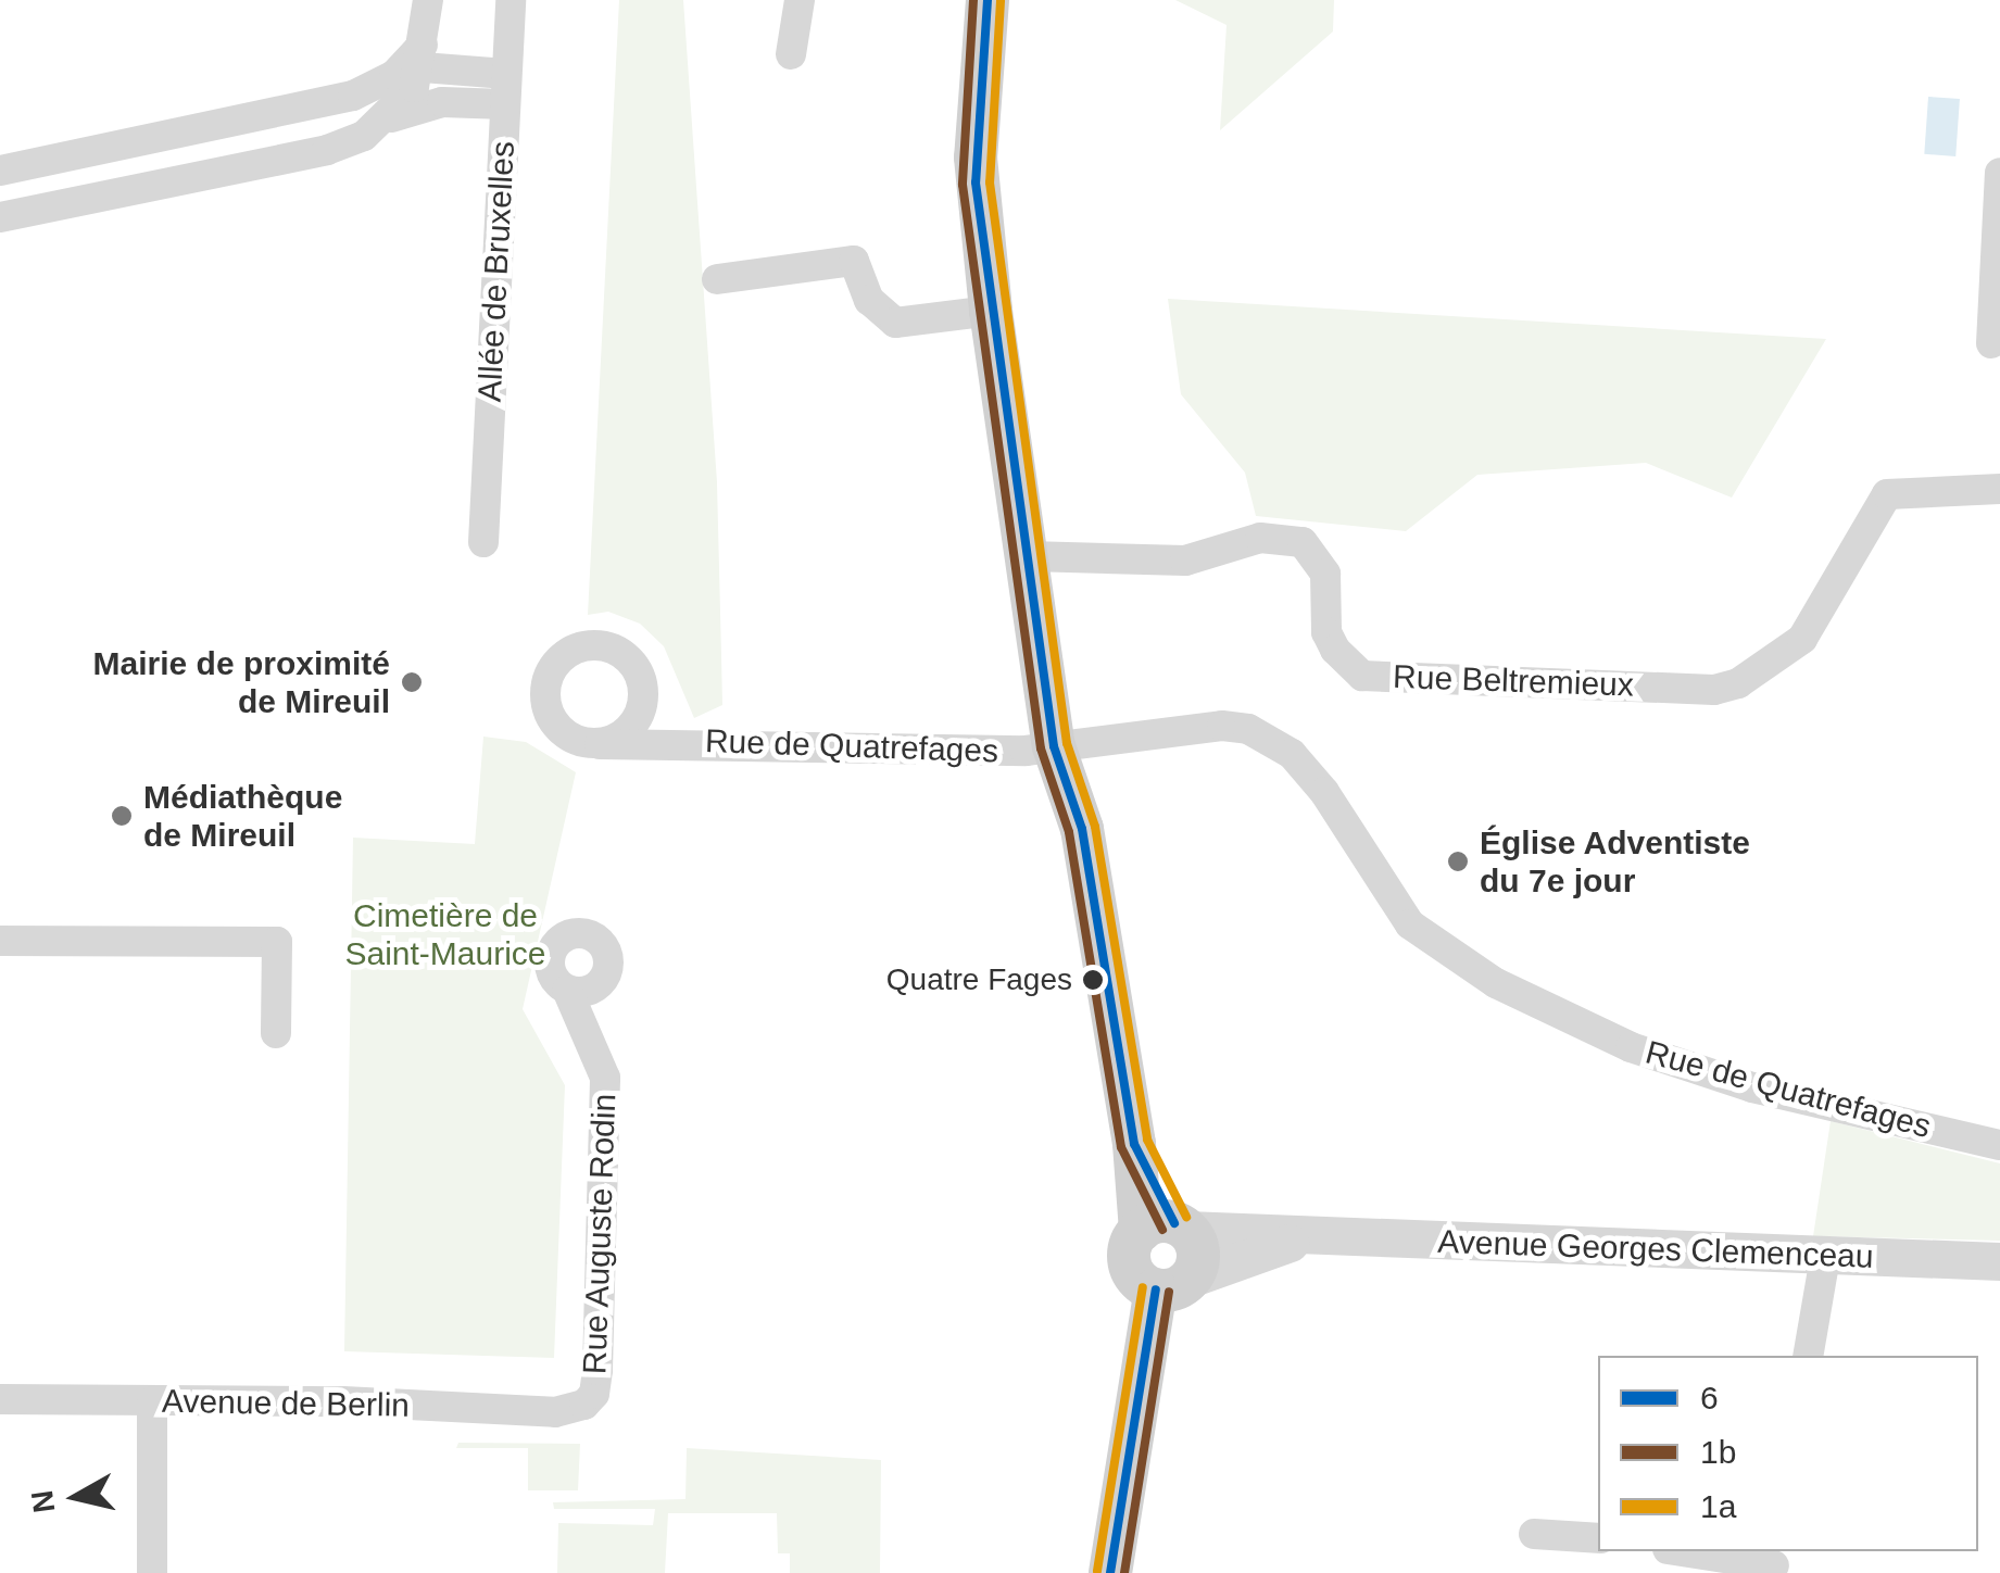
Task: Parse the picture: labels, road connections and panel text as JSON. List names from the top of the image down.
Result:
{
  "streets": {
    "street": [
      "Allée de Bruxelles",
      "Rue Beltremieux",
      "Rue de Quatrefages",
      "Rue Auguste Rodin",
      "Avenue Georges Clemenceau",
      "Avenue de Berlin"
    ]
  },
  "crossings": [
    ["Rue Auguste Rodin", "Avenue de Berlin"]
  ],
  "parks": ["Cimetière de Saint-Maurice"],
  "places": [
    "Mairie de proximité de Mireuil",
    "Médiathèque de Mireuil",
    "Église Adventiste du 7e jour",
    "Quatre Fages"
  ],
  "lines": ["transit line 6", "transit line 1b", "transit line 1a"],
  "legend": ["6", "1b", "1a"],
  "north": "left"
}
